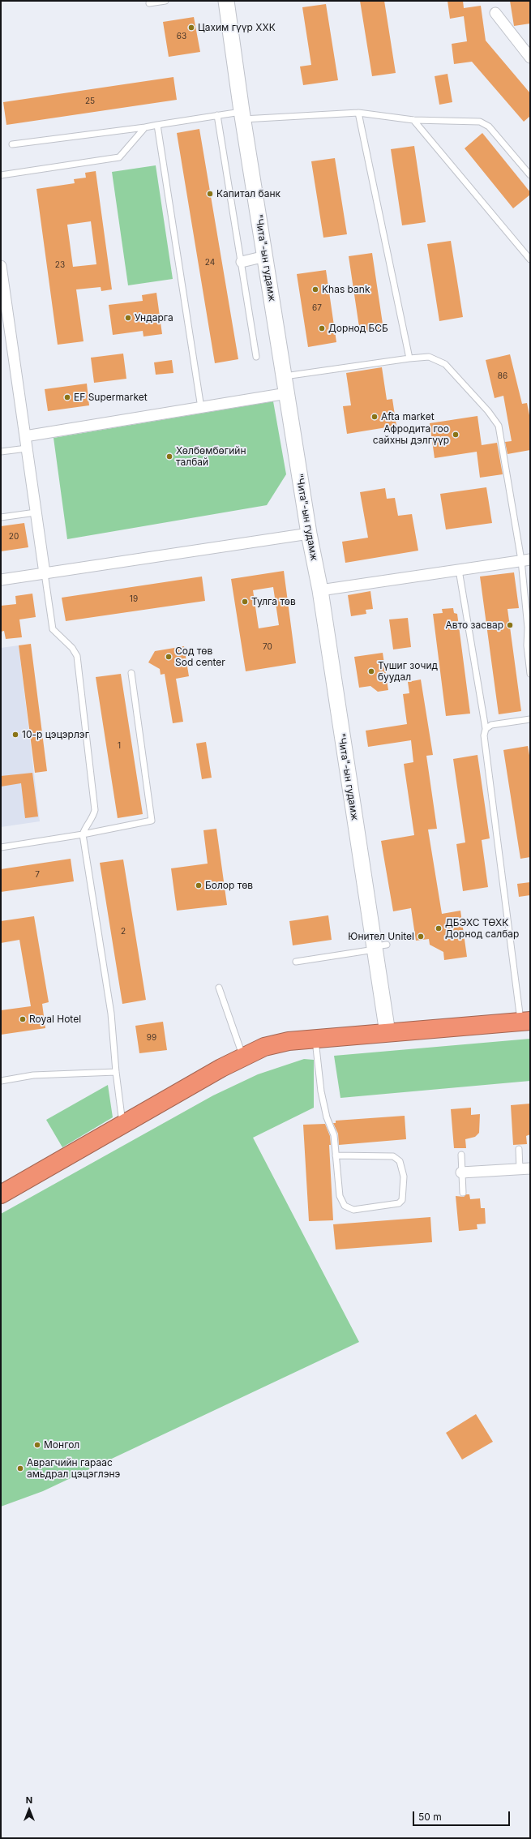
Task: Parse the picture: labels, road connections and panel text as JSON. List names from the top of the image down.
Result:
{
  "streets": {
    "main road": ["\"Чита\"-ын гудамж"]
  },
  "places": [
    "Цахим гүүр ХХК",
    "Капитал банк",
    "Khas bank",
    "Ундарга",
    "Дорнод БСБ",
    "EF Supermarket",
    "Afta market",
    "Афродита гоо сайхны дэлгүүр",
    "Хөлбөмбөгийн талбай",
    "Тулга төв",
    "Авто засвар",
    "Сод төв Sod center",
    "Түшиг зочид буудал",
    "10-р цэцэрлэг",
    "Болор төв",
    "ДБЭХС ТӨХК Дорнод салбар",
    "Юнител Unitel",
    "Royal Hotel",
    "Монгол",
    "Аврагчийн гараас амьдрал цэцэглэнэ"
  ],
  "house_numbers": [
    "63",
    "25",
    "24",
    "23",
    "67",
    "86",
    "20",
    "19",
    "70",
    "1",
    "7",
    "2",
    "99"
  ],
  "scale_bar": "50 m",
  "north": "top"
}
